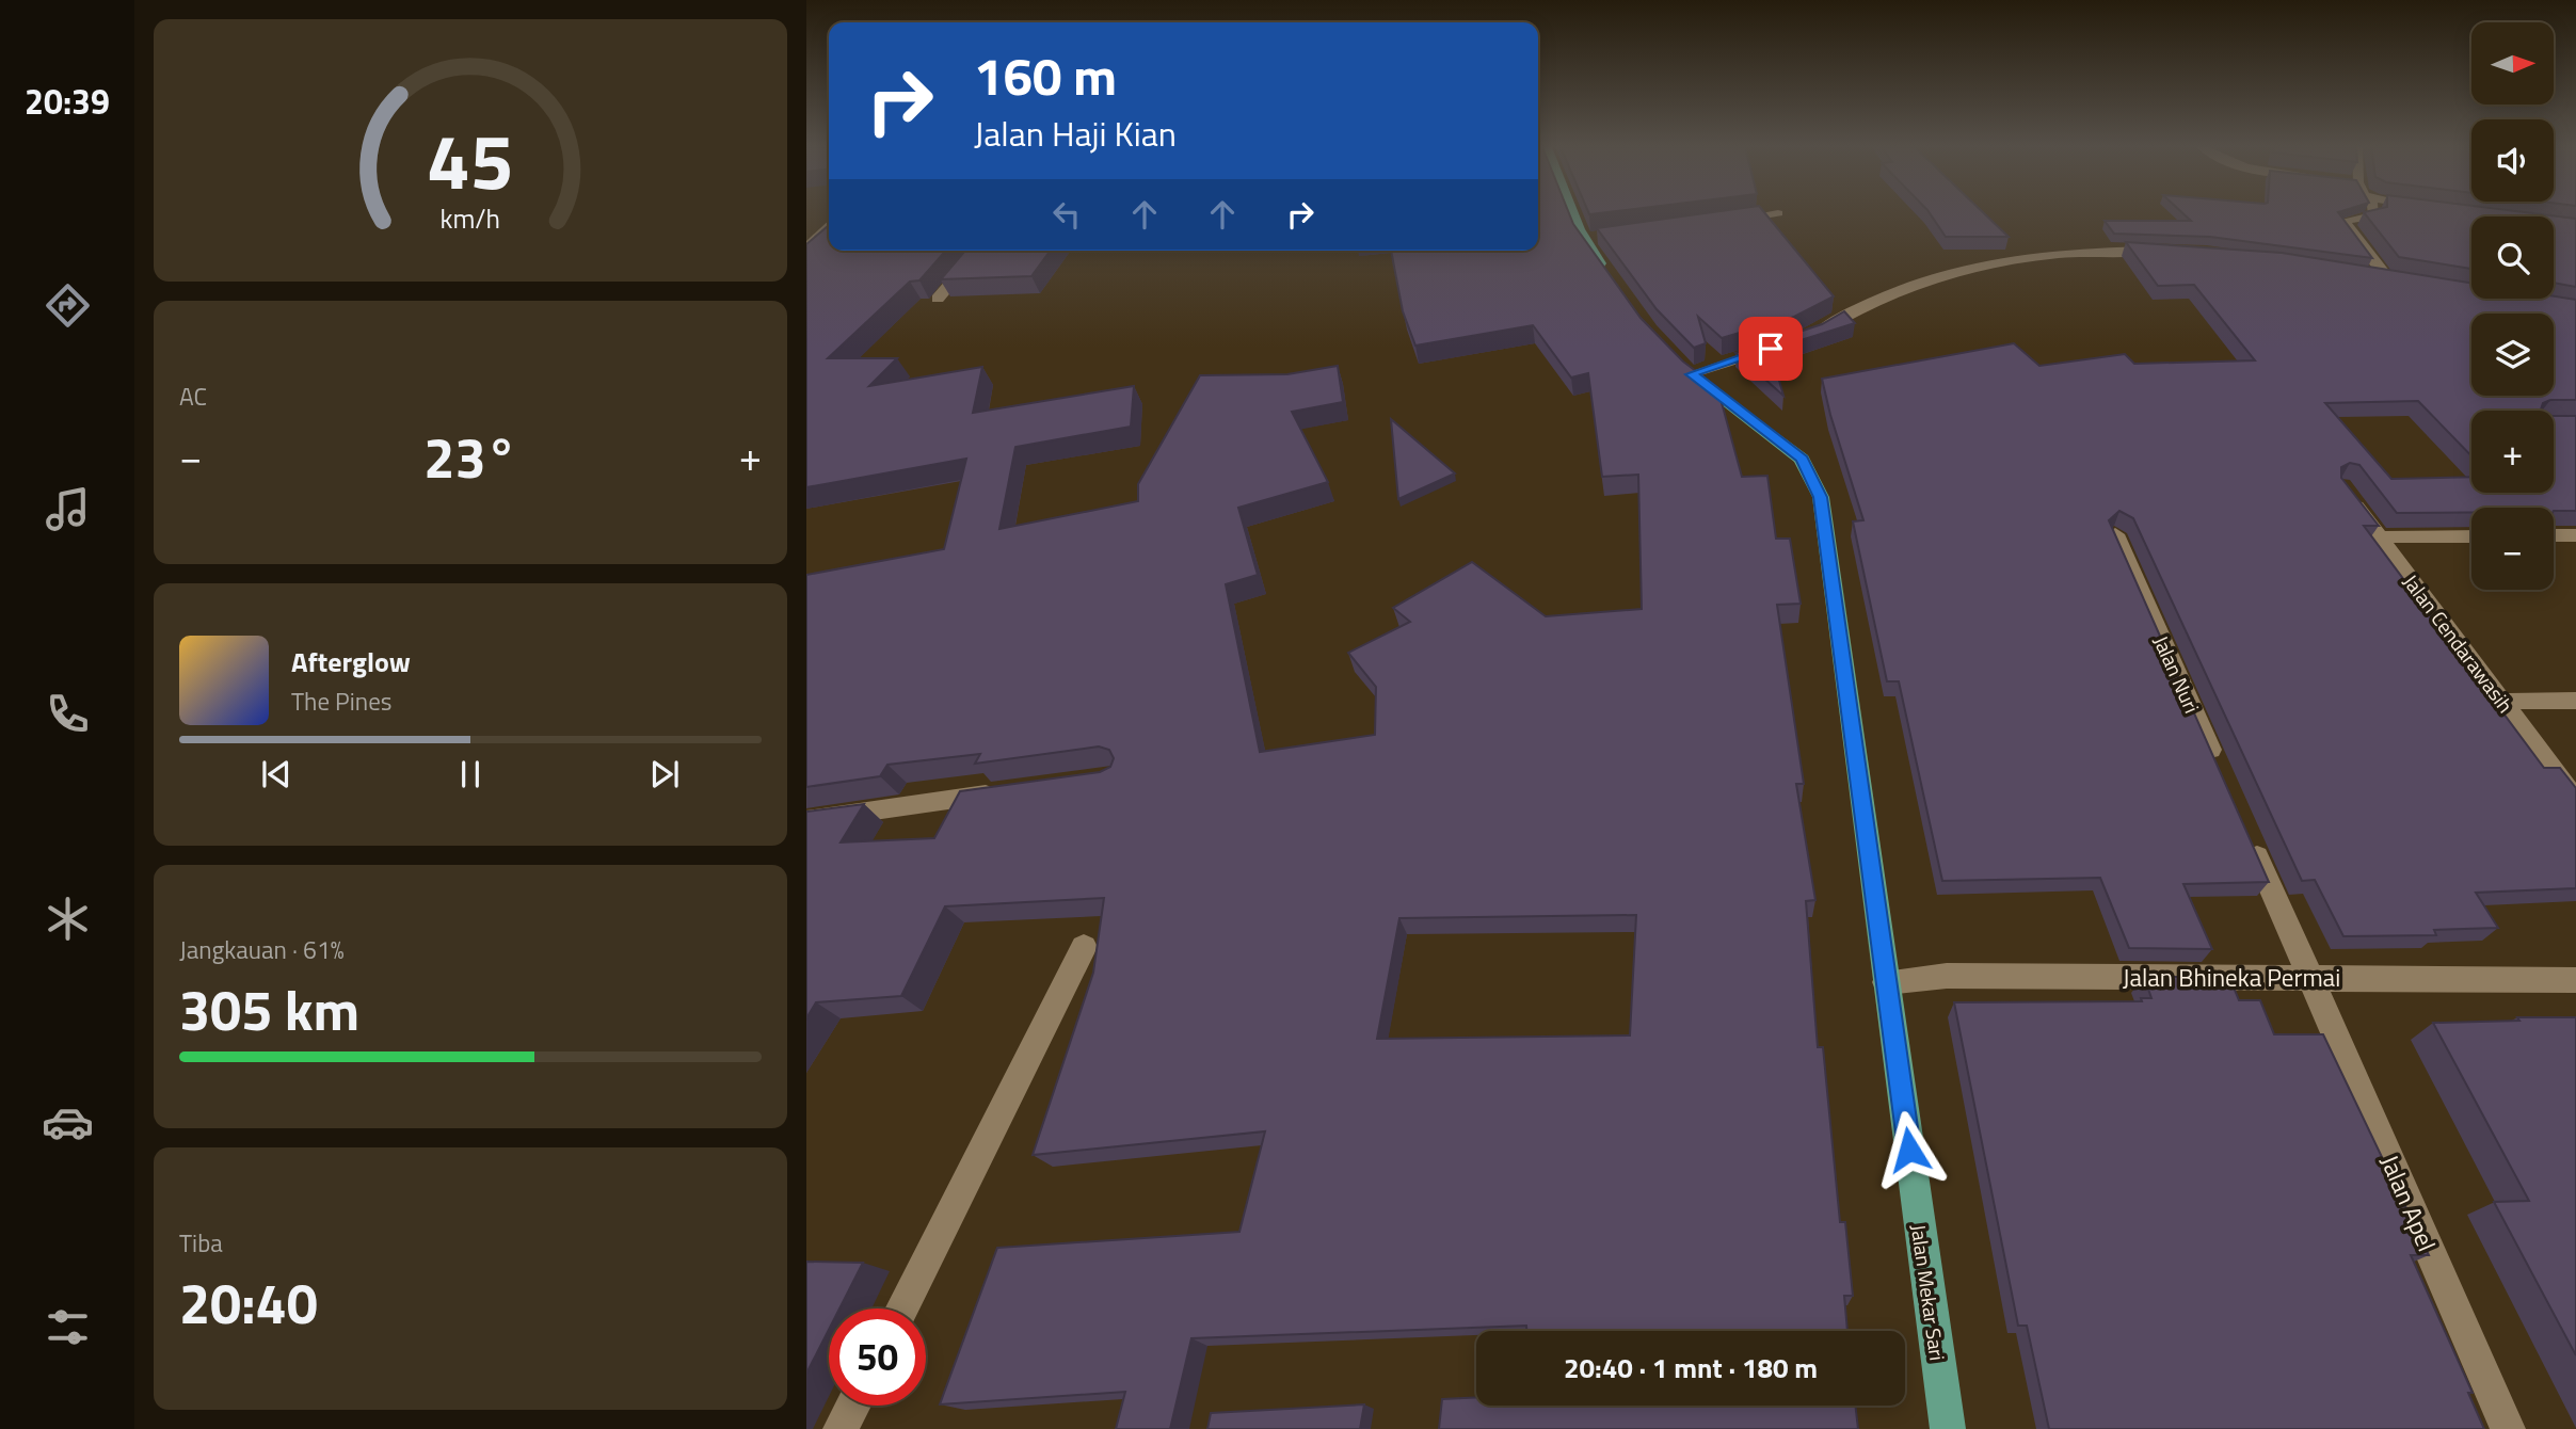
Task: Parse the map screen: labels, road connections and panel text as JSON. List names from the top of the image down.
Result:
{
  "streets": {
    "main road": ["Jalan Mekar Sari"],
    "street": [
      "Jalan Cendarawasih",
      "Jalan Nuri",
      "Jalan Bhineka Permai",
      "Jalan Apel"
    ]
  },
  "crossings": [
    ["Jalan Bhineka Permai", "Jalan Apel"],
    ["Jalan Bhineka Permai", "Jalan Mekar Sari"]
  ],
  "north": "right",
  "page": {
    "tabs": "20:39",
    "map_buttons": ["+", "−"],
    "turn": ["160 m", "Jalan Haji Kian"],
    "tile": [
      "AC",
      ["Jangkauan · 61%", "305 km"],
      ["Tiba", "20:40"]
    ],
    "heat": ["−", "23°", "+"],
    "song": ["Afterglow", "The Pines"],
    "limit": "50",
    "trip": "20:40 · 1 mnt · 180 m",
    "gauge": ["45", "km/h"]
  }
}
